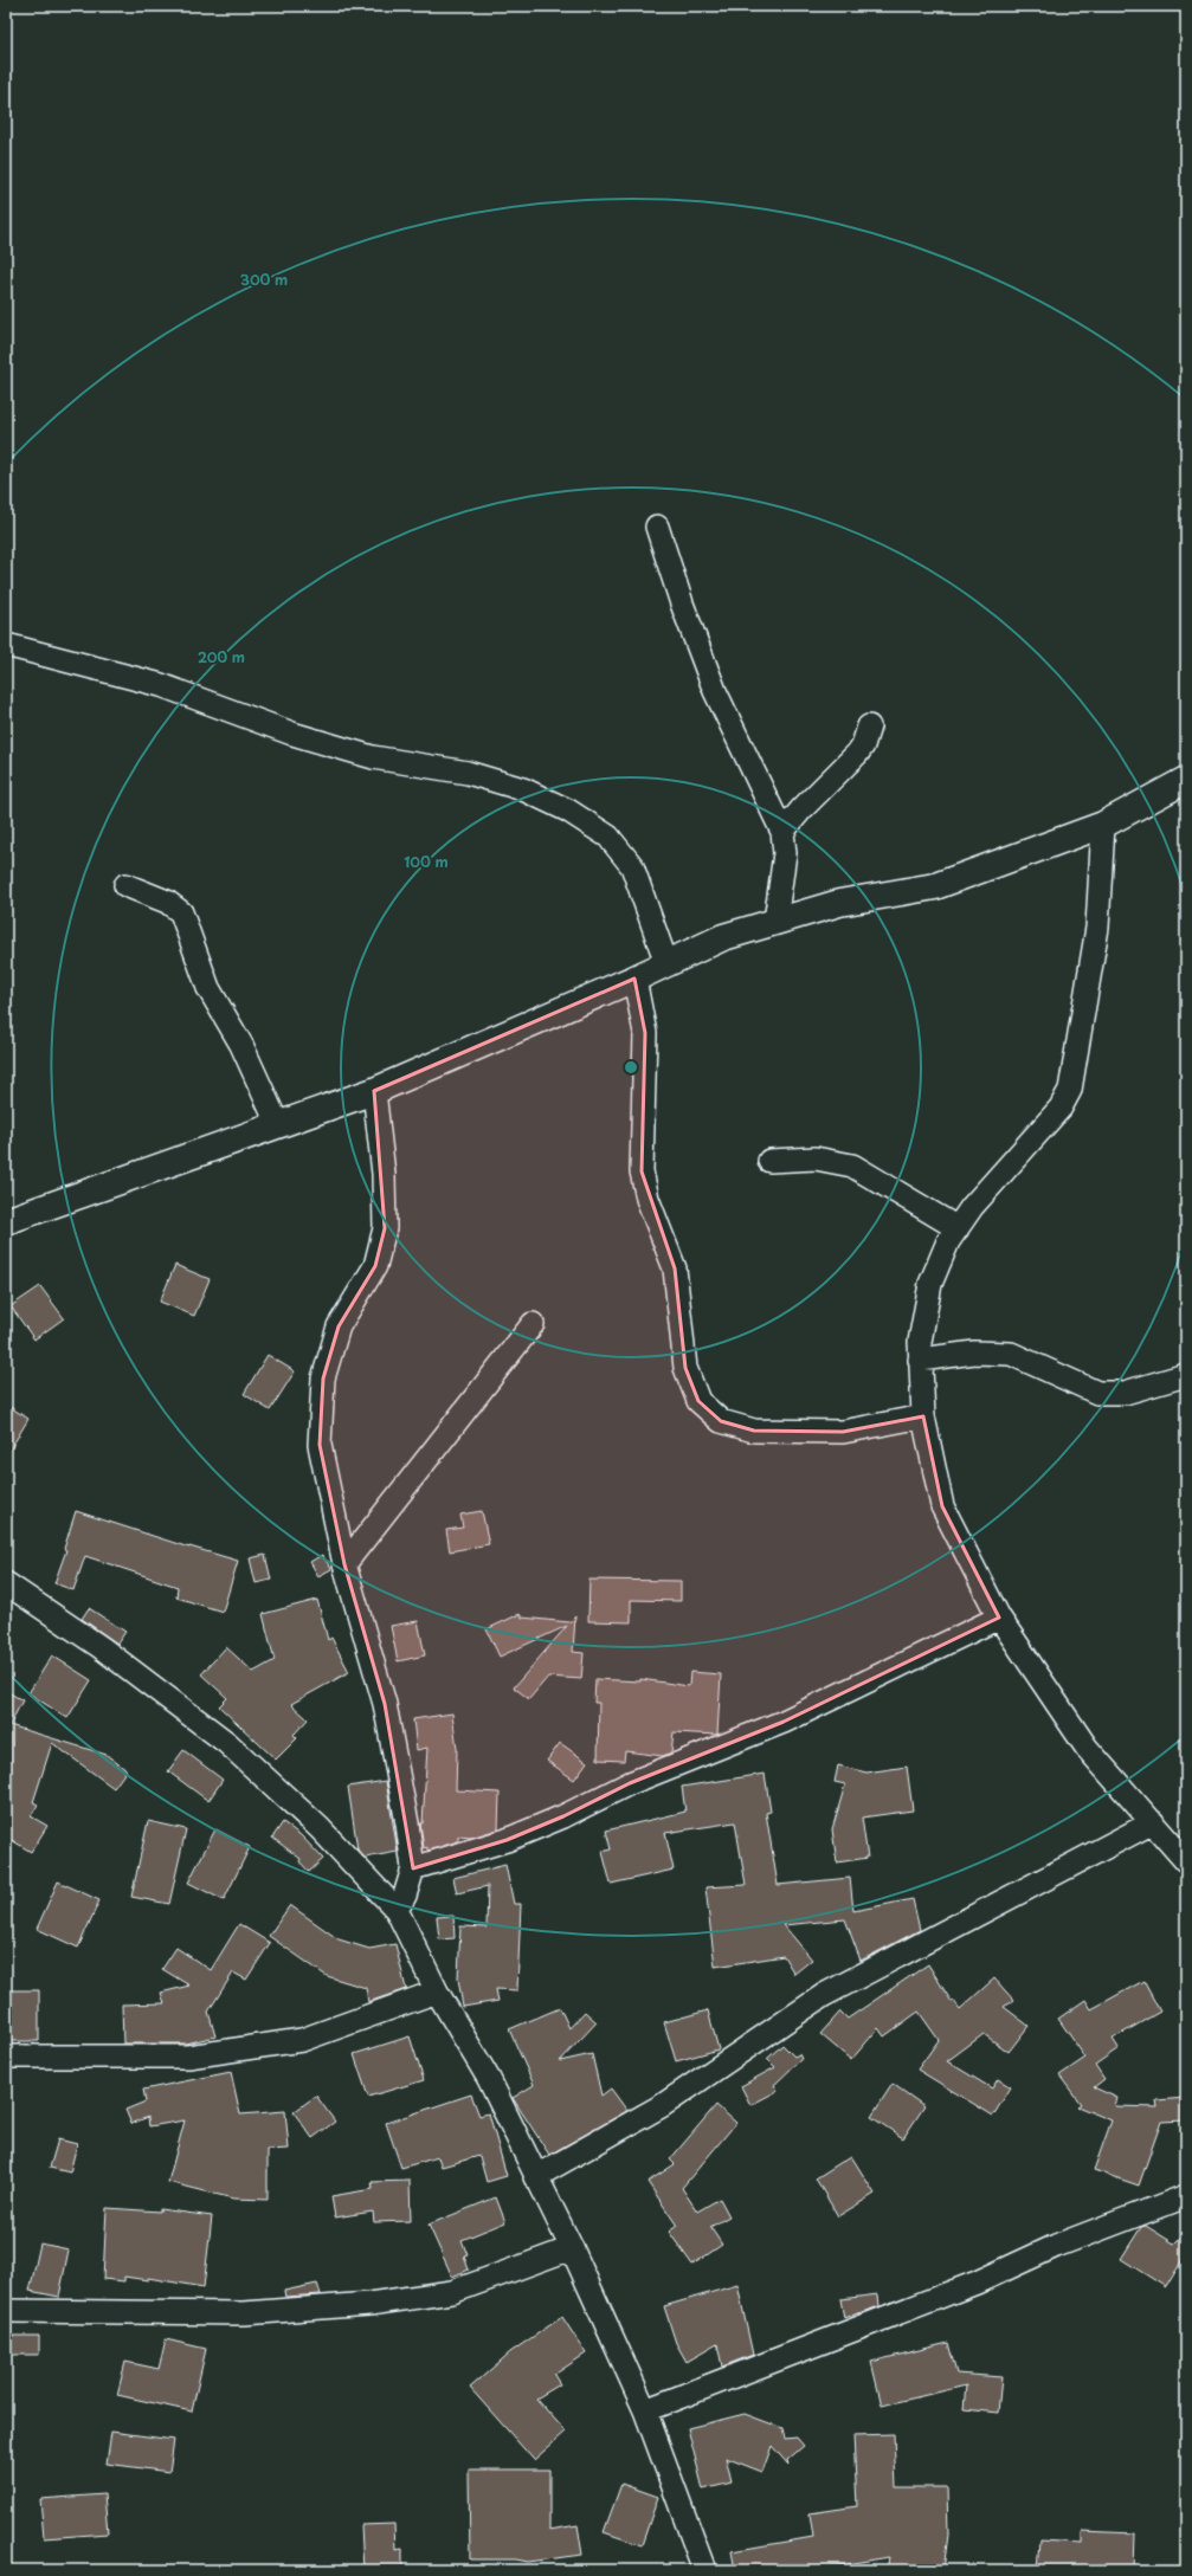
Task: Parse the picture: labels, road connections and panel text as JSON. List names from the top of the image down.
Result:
{
  "rings": ["300 m", "200 m", "100 m"]
}
